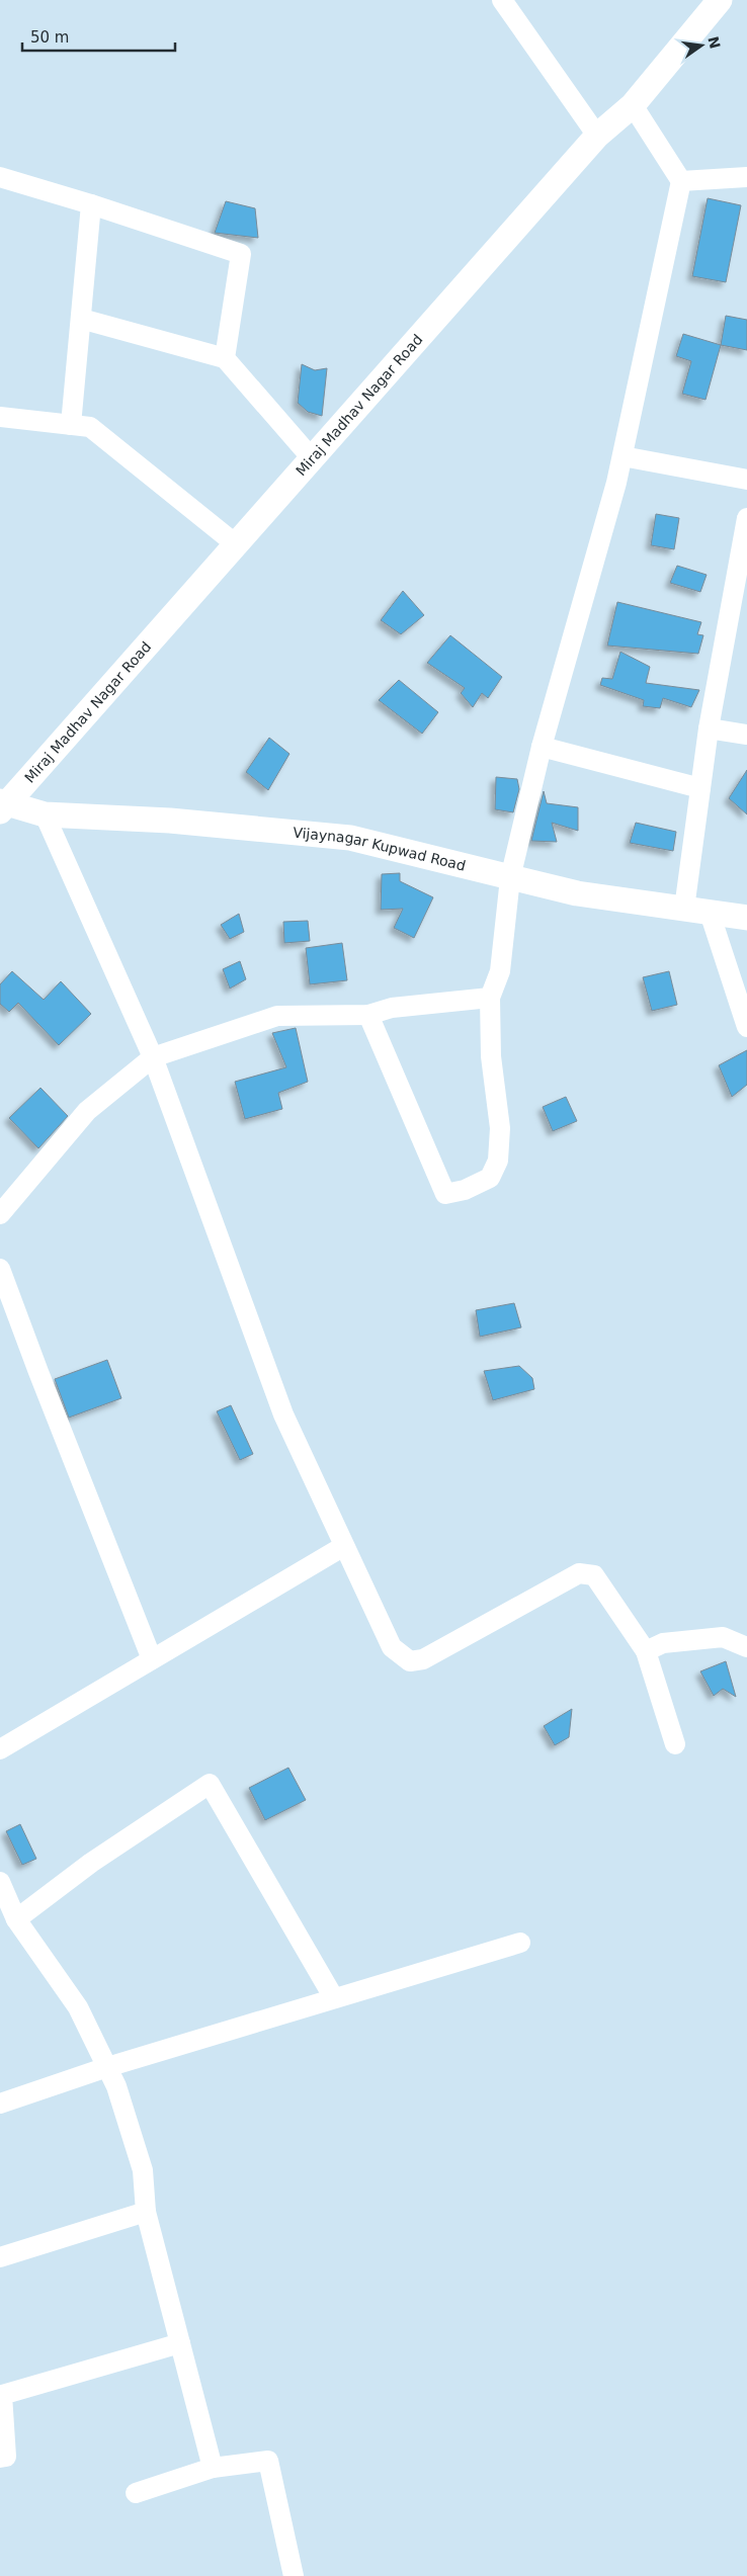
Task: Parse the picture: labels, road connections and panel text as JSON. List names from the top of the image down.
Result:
{
  "streets": {
    "street": ["Miraj Madhav Nagar Road", "Vijaynagar Kupwad Road"]
  },
  "crossings": [
    ["Miraj Madhav Nagar Road", "Vijaynagar Kupwad Road"]
  ],
  "scale_bar": "50 m",
  "north": "right"
}
